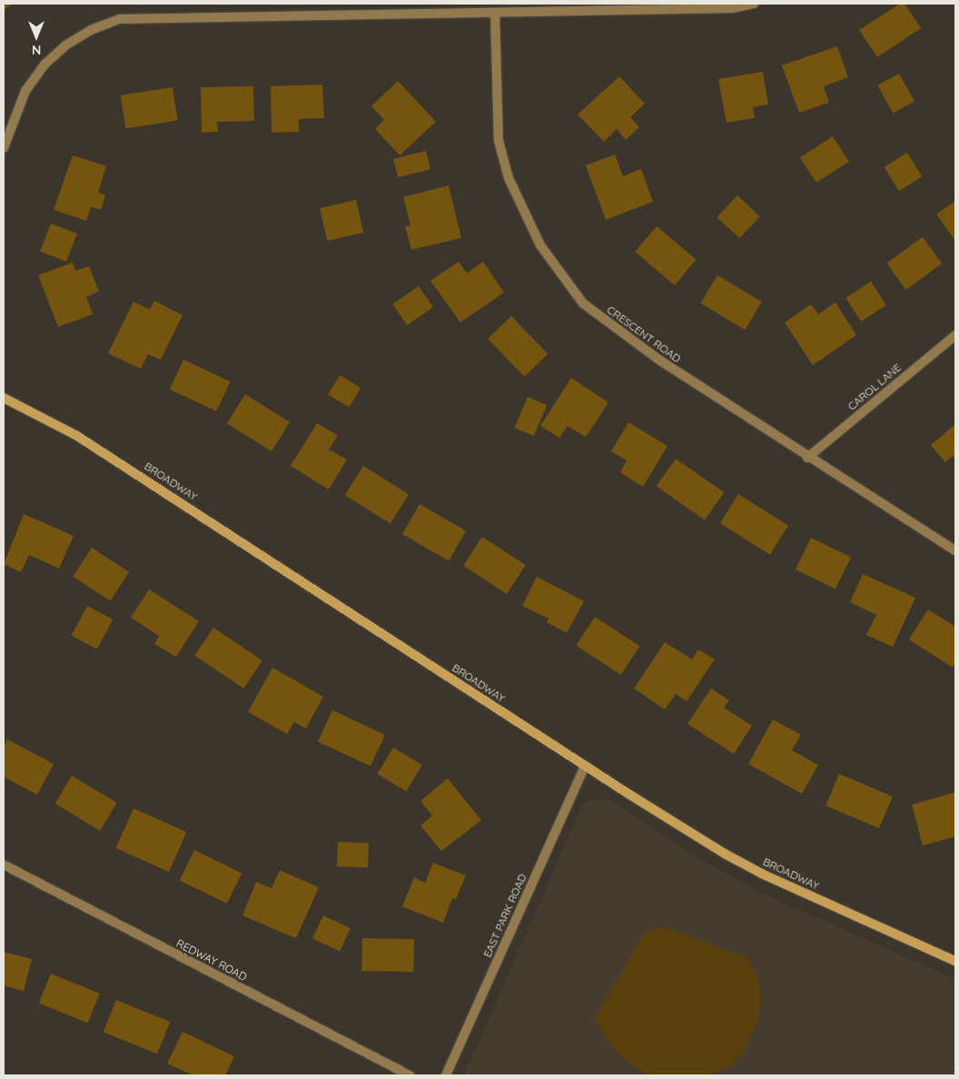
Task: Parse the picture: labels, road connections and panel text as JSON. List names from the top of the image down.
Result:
{
  "streets": {
    "street": [
      "CRESCENT ROAD",
      "CAROL LANE",
      "BROADWAY",
      "EAST PARK ROAD",
      "REDWAY ROAD"
    ]
  },
  "crossings": [
    ["CRESCENT ROAD", "CAROL LANE"],
    ["BROADWAY", "EAST PARK ROAD"]
  ],
  "north": "bottom"
}
